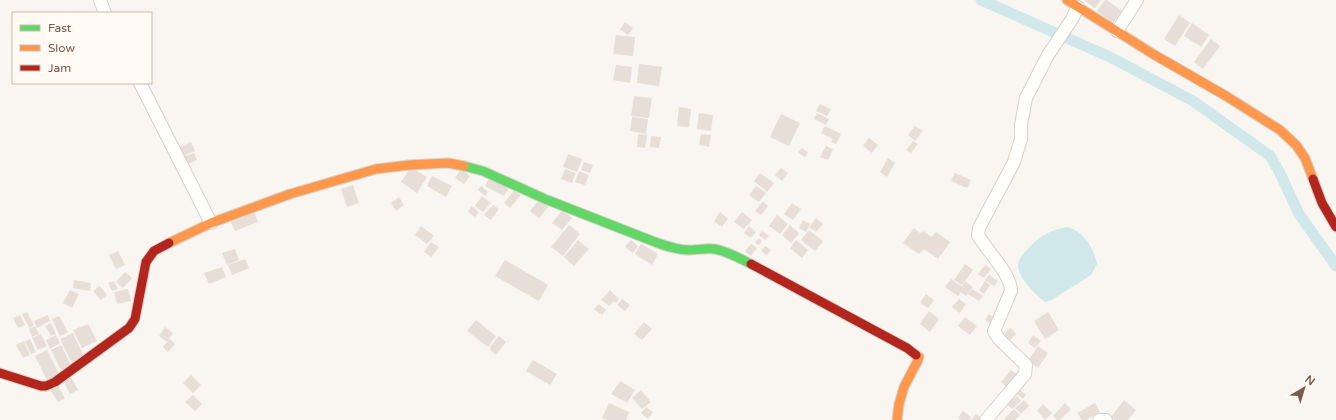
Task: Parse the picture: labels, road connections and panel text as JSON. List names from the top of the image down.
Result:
{
  "legend": ["Fast", "Slow", "Jam"],
  "north": "top right"
}
